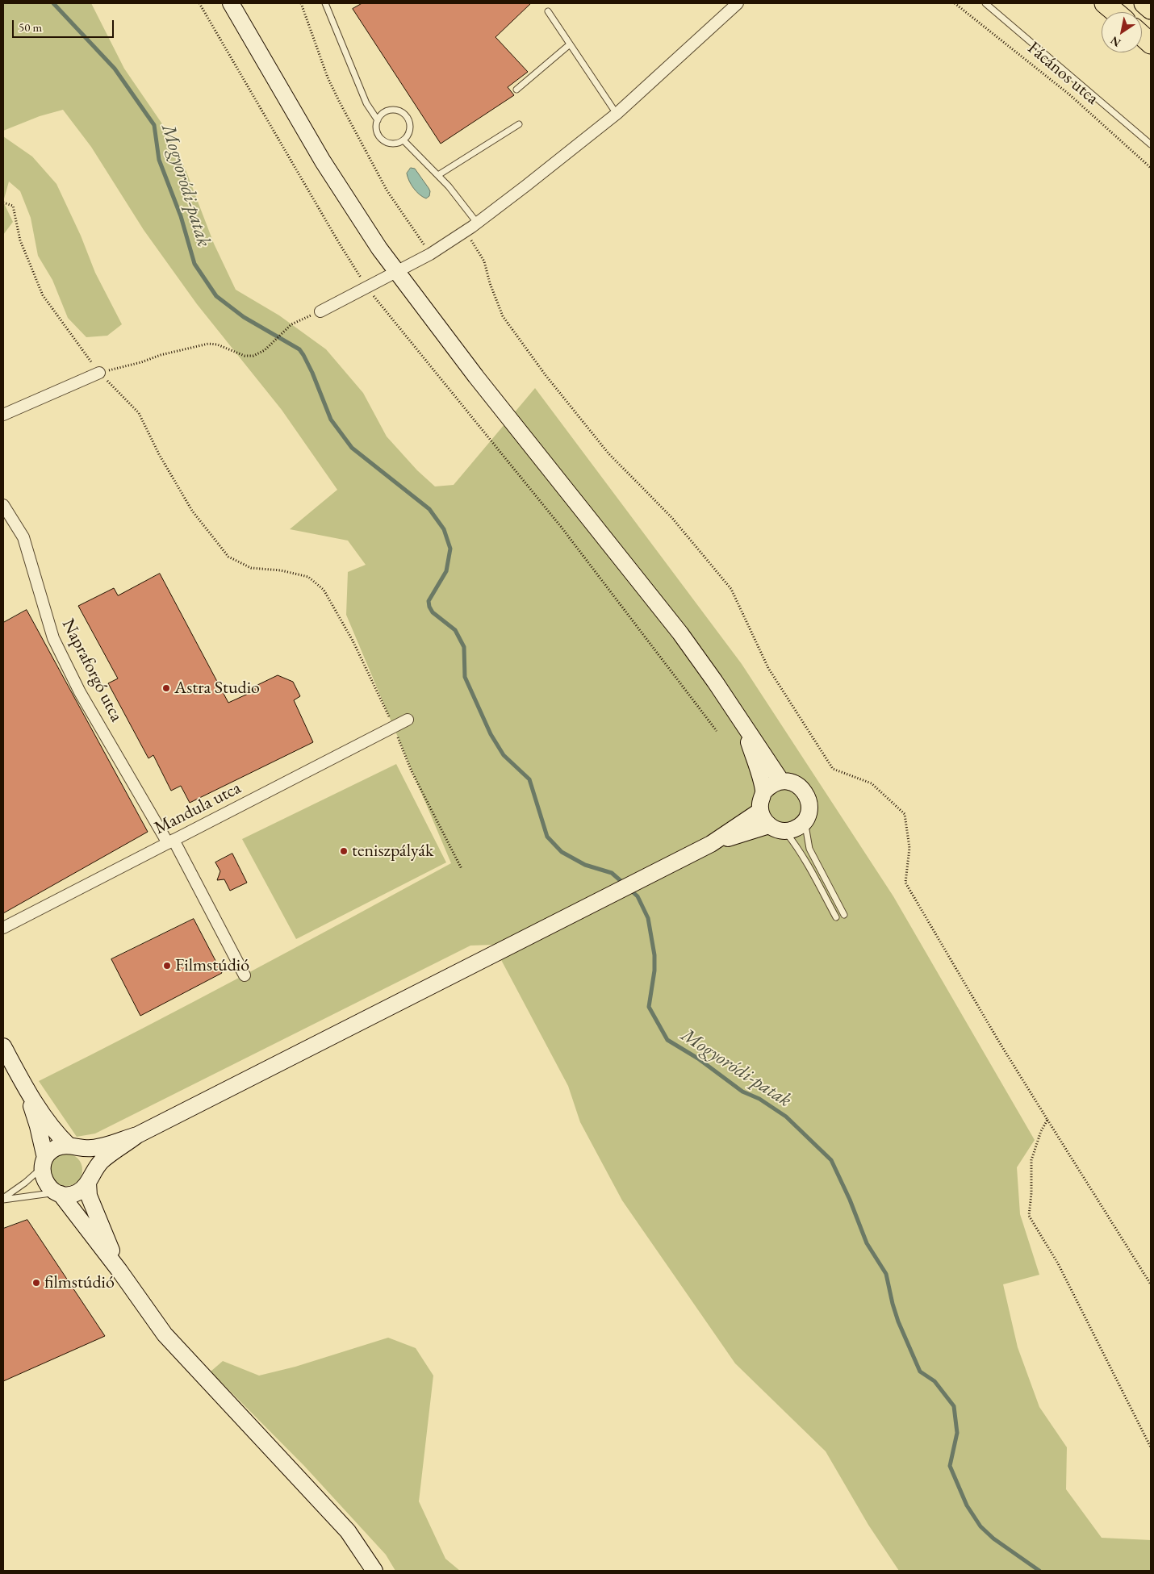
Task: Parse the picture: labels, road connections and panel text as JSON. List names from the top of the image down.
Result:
{
  "streets": {
    "street": ["Napraforgó utca", "Mandula utca"],
    "path": ["Fácános utca"]
  },
  "crossings": [
    ["Napraforgó utca", "Mandula utca"]
  ],
  "water": ["Mogyoródi-patak"],
  "places": [
    "Astra Studio",
    "teniszpályák",
    "Filmstúdió",
    "filmstúdió"
  ],
  "scale_bar": "50 m",
  "north": "bottom left"
}
